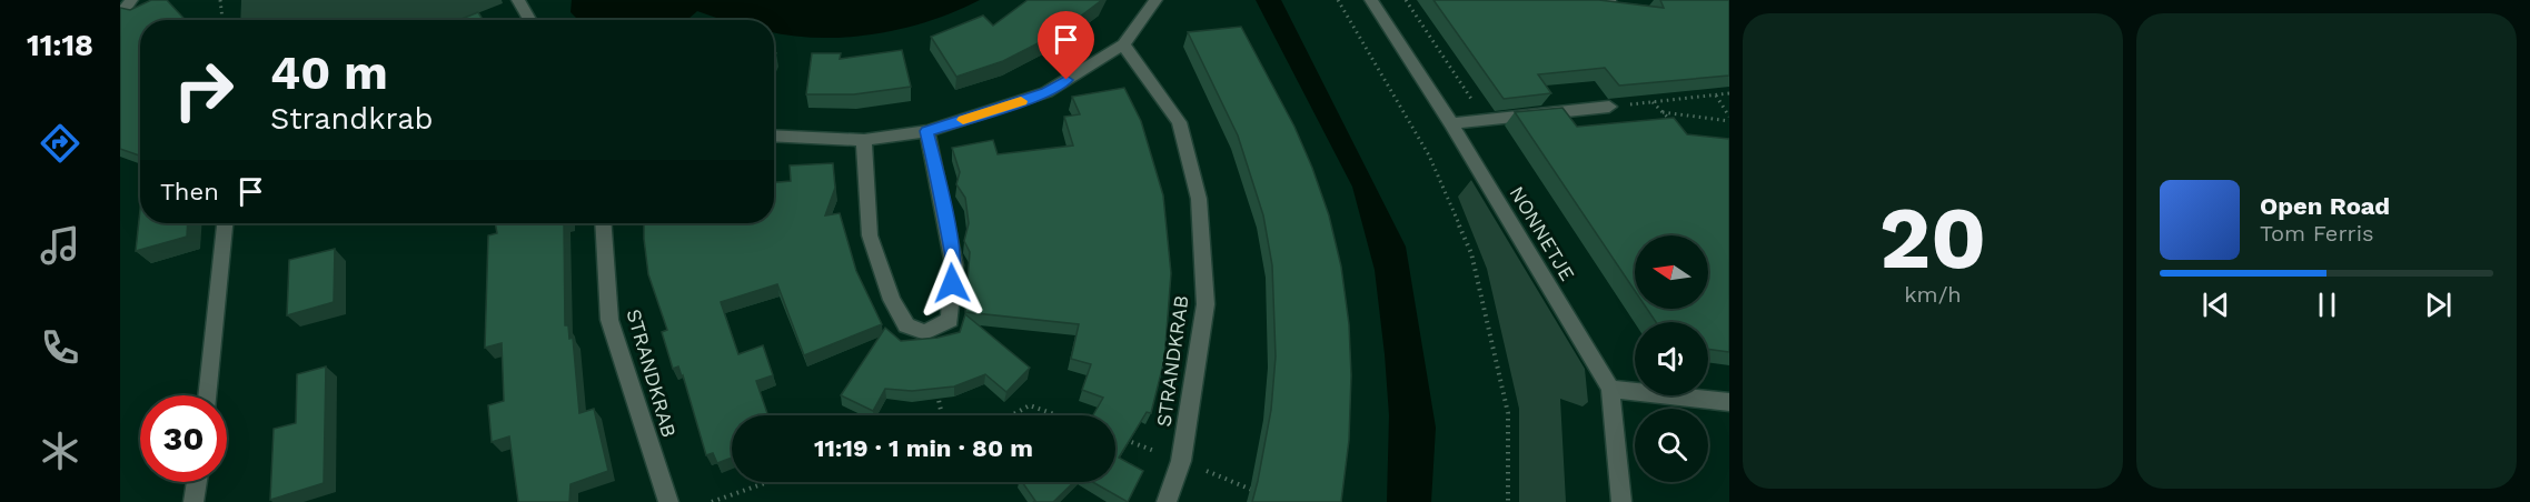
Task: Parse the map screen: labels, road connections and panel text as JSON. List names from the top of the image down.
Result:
{
  "streets": {
    "street": ["NONNETJE", "STRANDKRAB"]
  },
  "north": "left",
  "page": {
    "tabs": "11:18",
    "tile": ["20", "km/h"],
    "turn": ["40 m", "Strandkrab"],
    "then": "Then",
    "song": ["Open Road", "Tom Ferris"],
    "limit": "30",
    "trip": "11:19 · 1 min · 80 m"
  }
}
